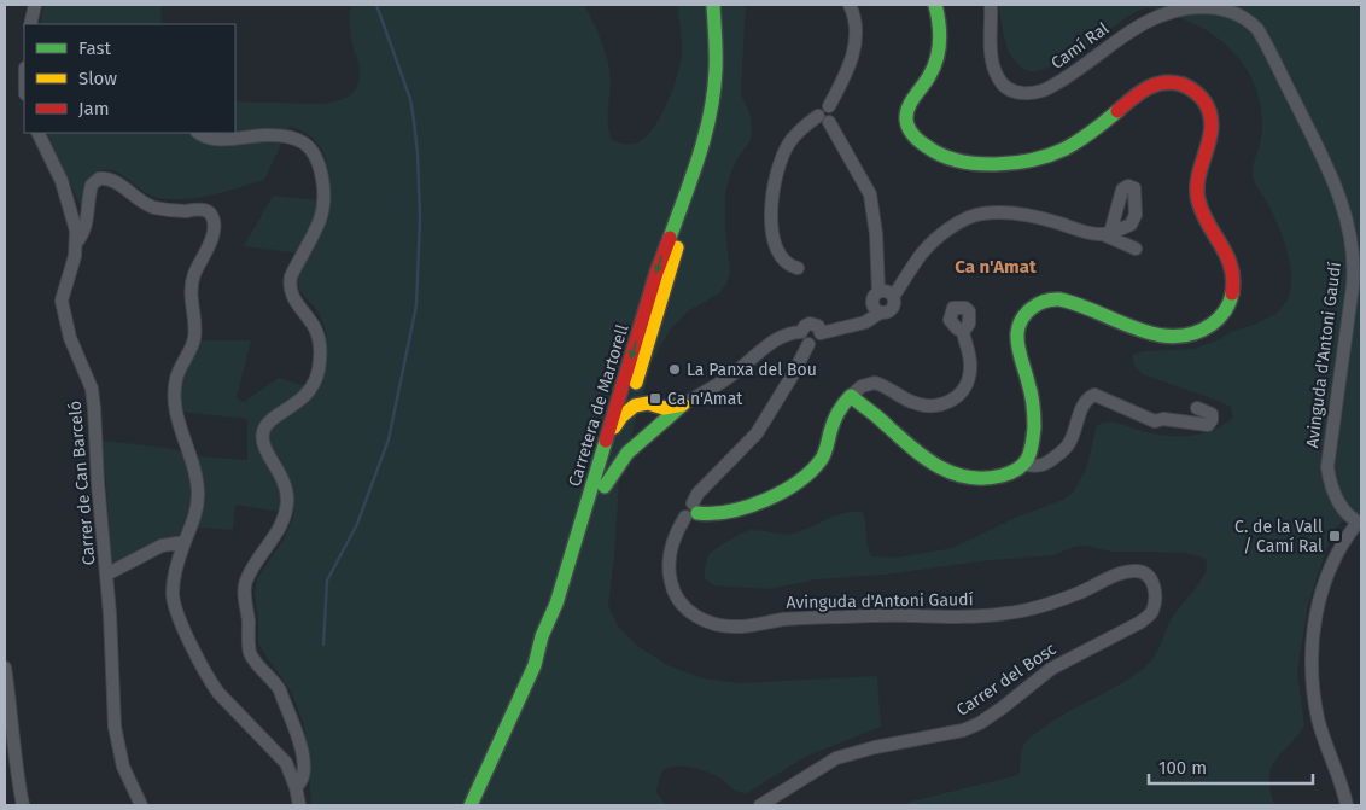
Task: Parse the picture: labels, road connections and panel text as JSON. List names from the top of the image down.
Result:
{
  "streets": {
    "main road": ["Carretera de Martorell"],
    "street": [
      "Camí Ral",
      "Avinguda d'Antoni Gaudí",
      "Carrer de Can Barceló",
      "Carrer del Bosc"
    ]
  },
  "crossings": [
    ["Camí Ral", "Avinguda d'Antoni Gaudí"],
    ["Avinguda d'Antoni Gaudí", "Carrer del Bosc"]
  ],
  "districts": ["Ca n'Amat"],
  "places": {
    "other": ["La Panxa del Bou"],
    "transit": ["Ca n'Amat", "C. de la Vall / Camí Ral"]
  },
  "legend": ["Fast", "Slow", "Jam"],
  "scale_bar": "100 m"
}
